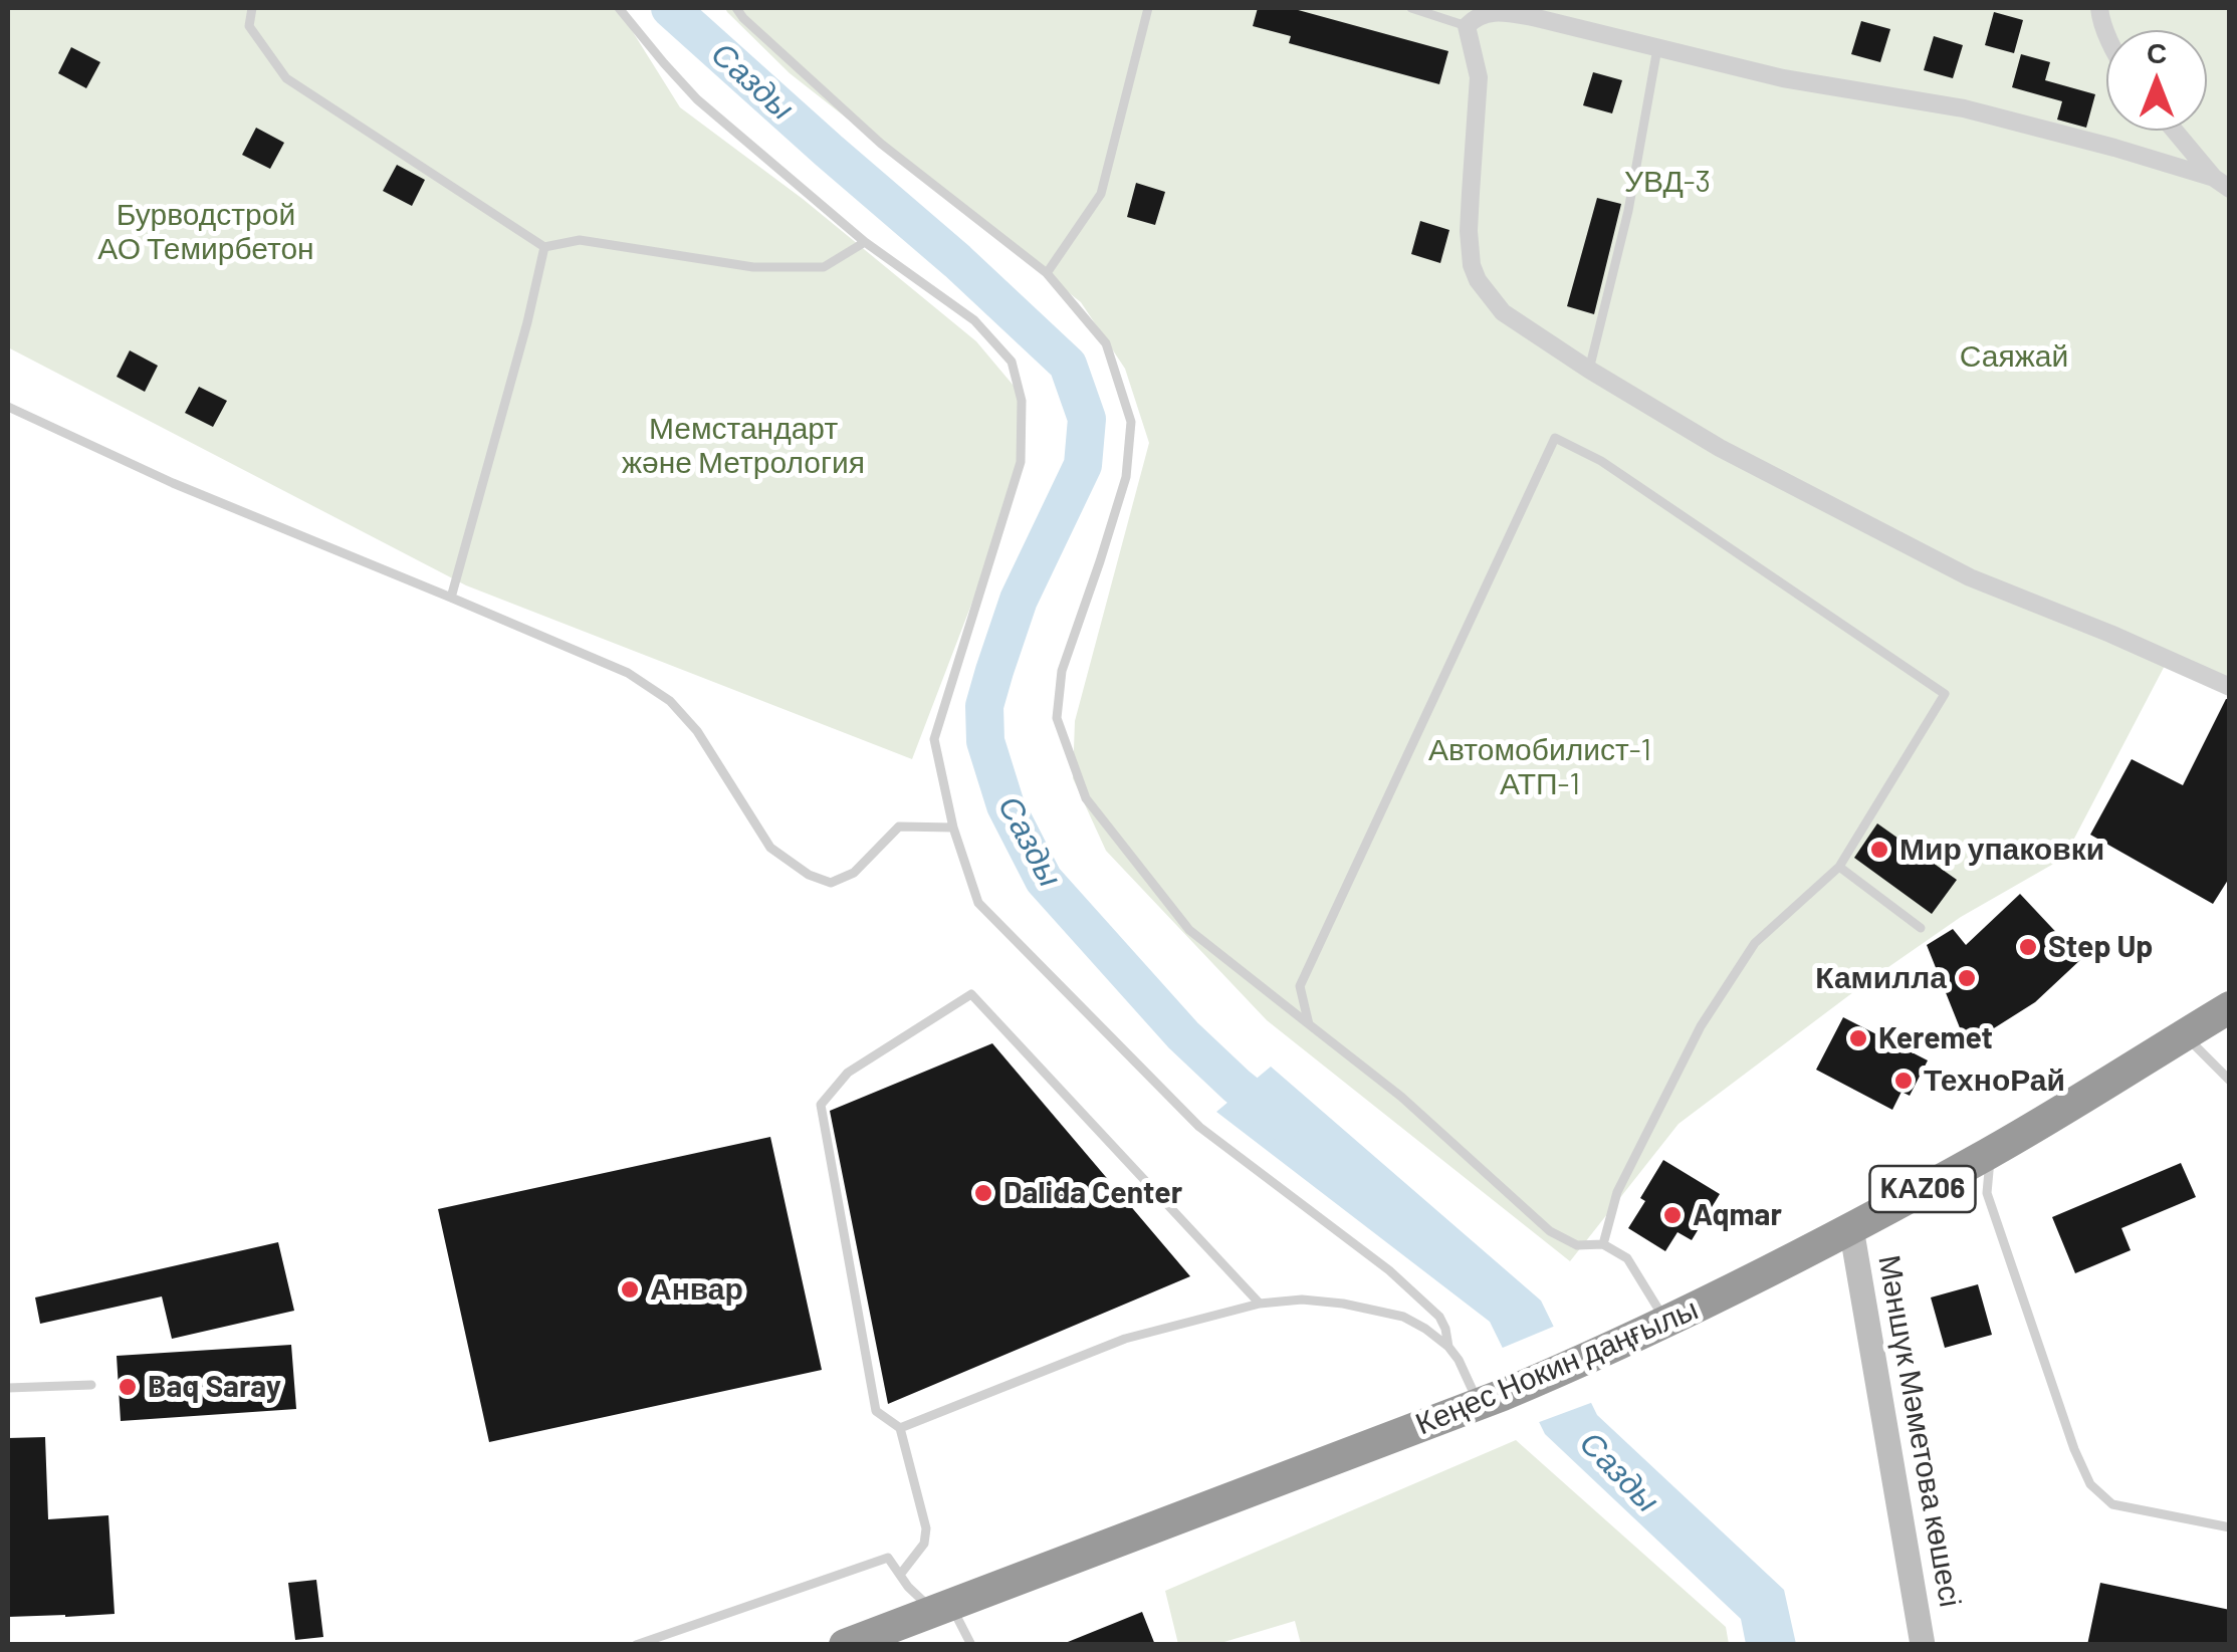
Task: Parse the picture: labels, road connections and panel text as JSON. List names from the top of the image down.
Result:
{
  "streets": {
    "highway": ["KАZ06", "Кеңес Нокин даңғылы"],
    "main road": ["Мәншүк Мәметова көшесі"]
  },
  "crossings": [
    ["Кеңес Нокин даңғылы", "Мәншүк Мәметова көшесі"]
  ],
  "water": ["Сазды"],
  "parks": [
    "УВД-3",
    "Бурводстрой АО Темирбетон",
    "Саяжай",
    "Мемстандарт және Метрология",
    "Автомобилист-1 АТП-1"
  ],
  "places": [
    "Мир упаковки",
    "Step Up",
    "Камилла",
    "Keremet",
    "ТехноРай",
    "Dalida Center",
    "Aqmar",
    "Анвар",
    "Baq Saray"
  ],
  "north": "top"
}
